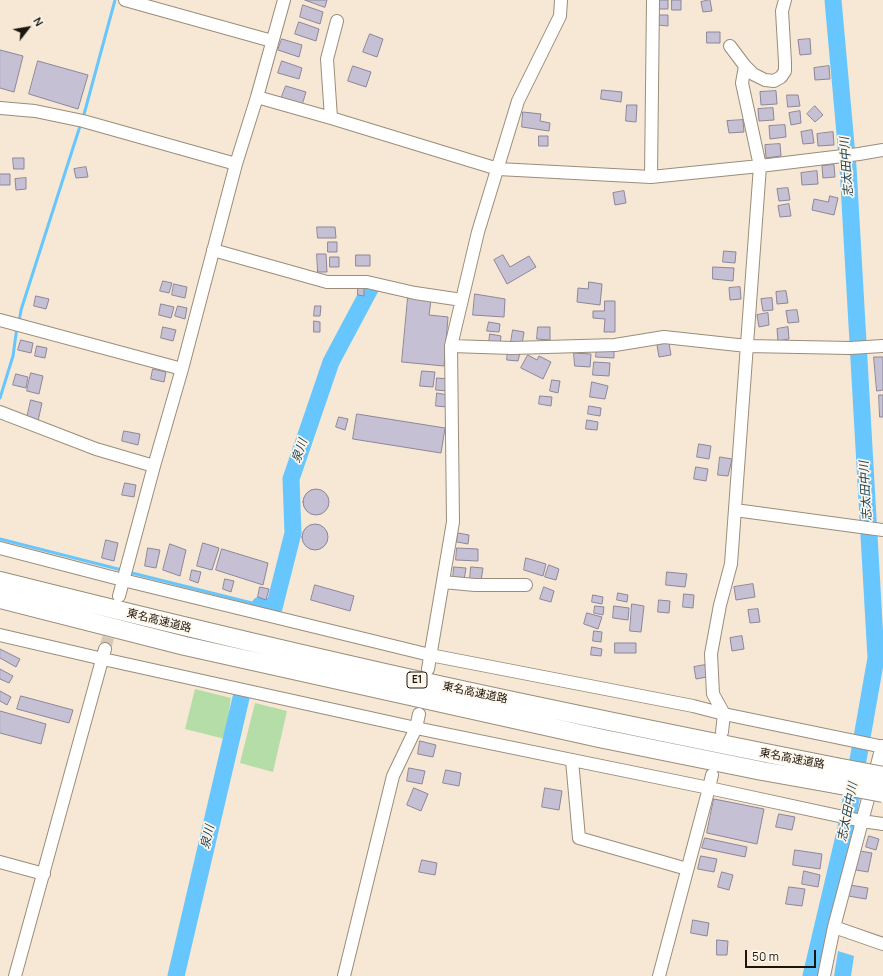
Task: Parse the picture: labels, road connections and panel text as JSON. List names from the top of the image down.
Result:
{
  "streets": {
    "highway": ["東名高速道路", "E1"]
  },
  "water": ["志太田中川", "泉川"],
  "scale_bar": "50 m",
  "north": "top right"
}
